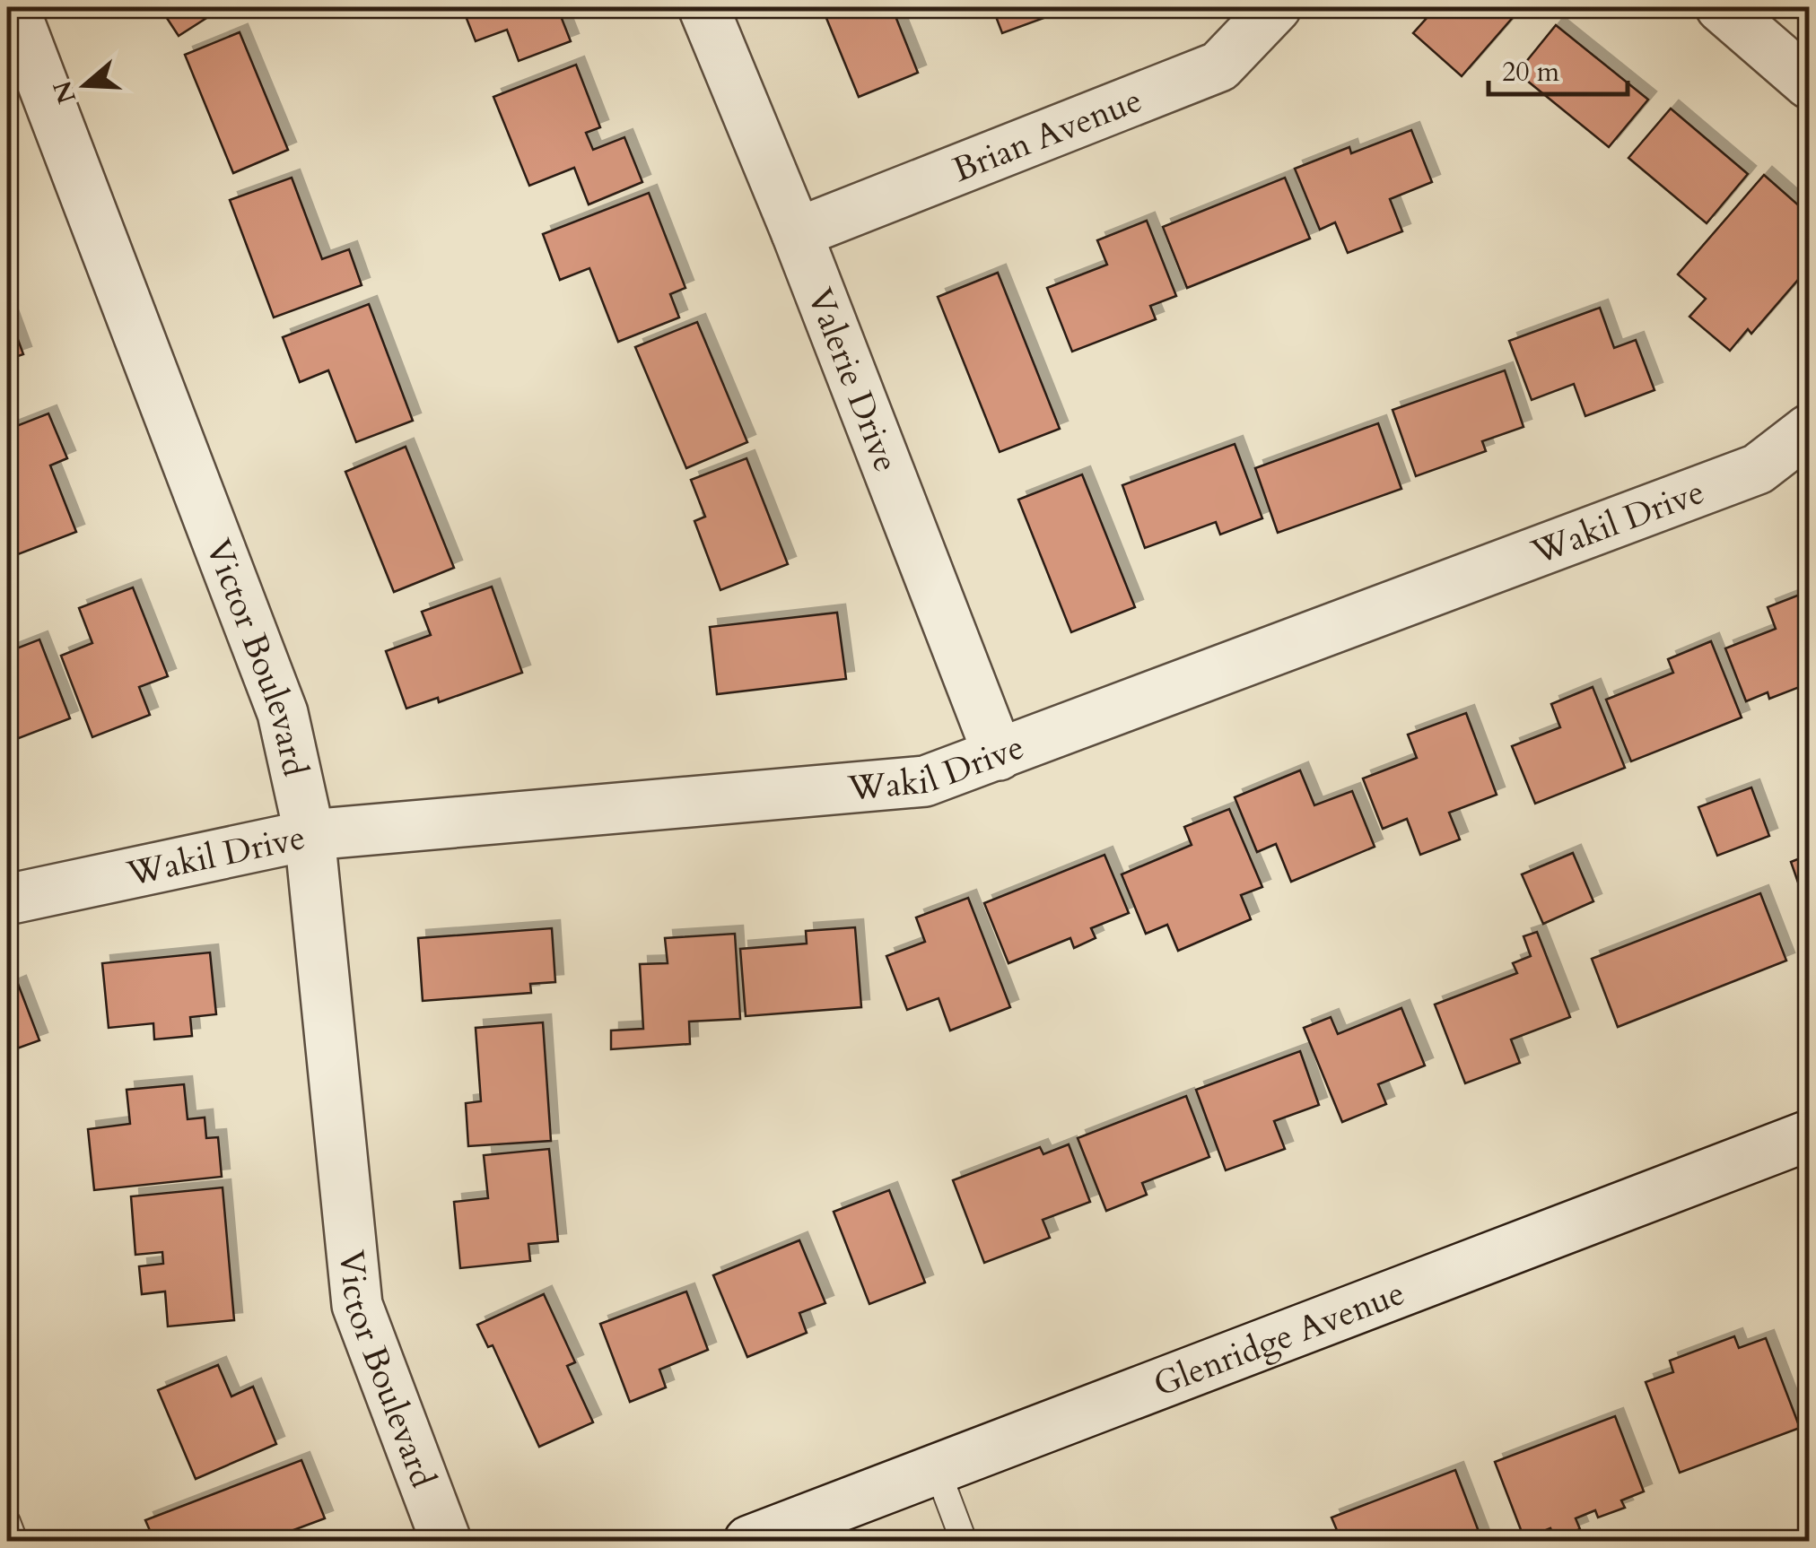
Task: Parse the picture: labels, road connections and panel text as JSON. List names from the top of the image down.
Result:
{
  "streets": {
    "street": [
      "Brian Avenue",
      "Valerie Drive",
      "Wakil Drive",
      "Victor Boulevard",
      "Glenridge Avenue"
    ]
  },
  "crossings": [
    ["Brian Avenue", "Valerie Drive"],
    ["Valerie Drive", "Wakil Drive"],
    ["Wakil Drive", "Victor Boulevard"]
  ],
  "scale_bar": "20 m",
  "north": "left"
}
